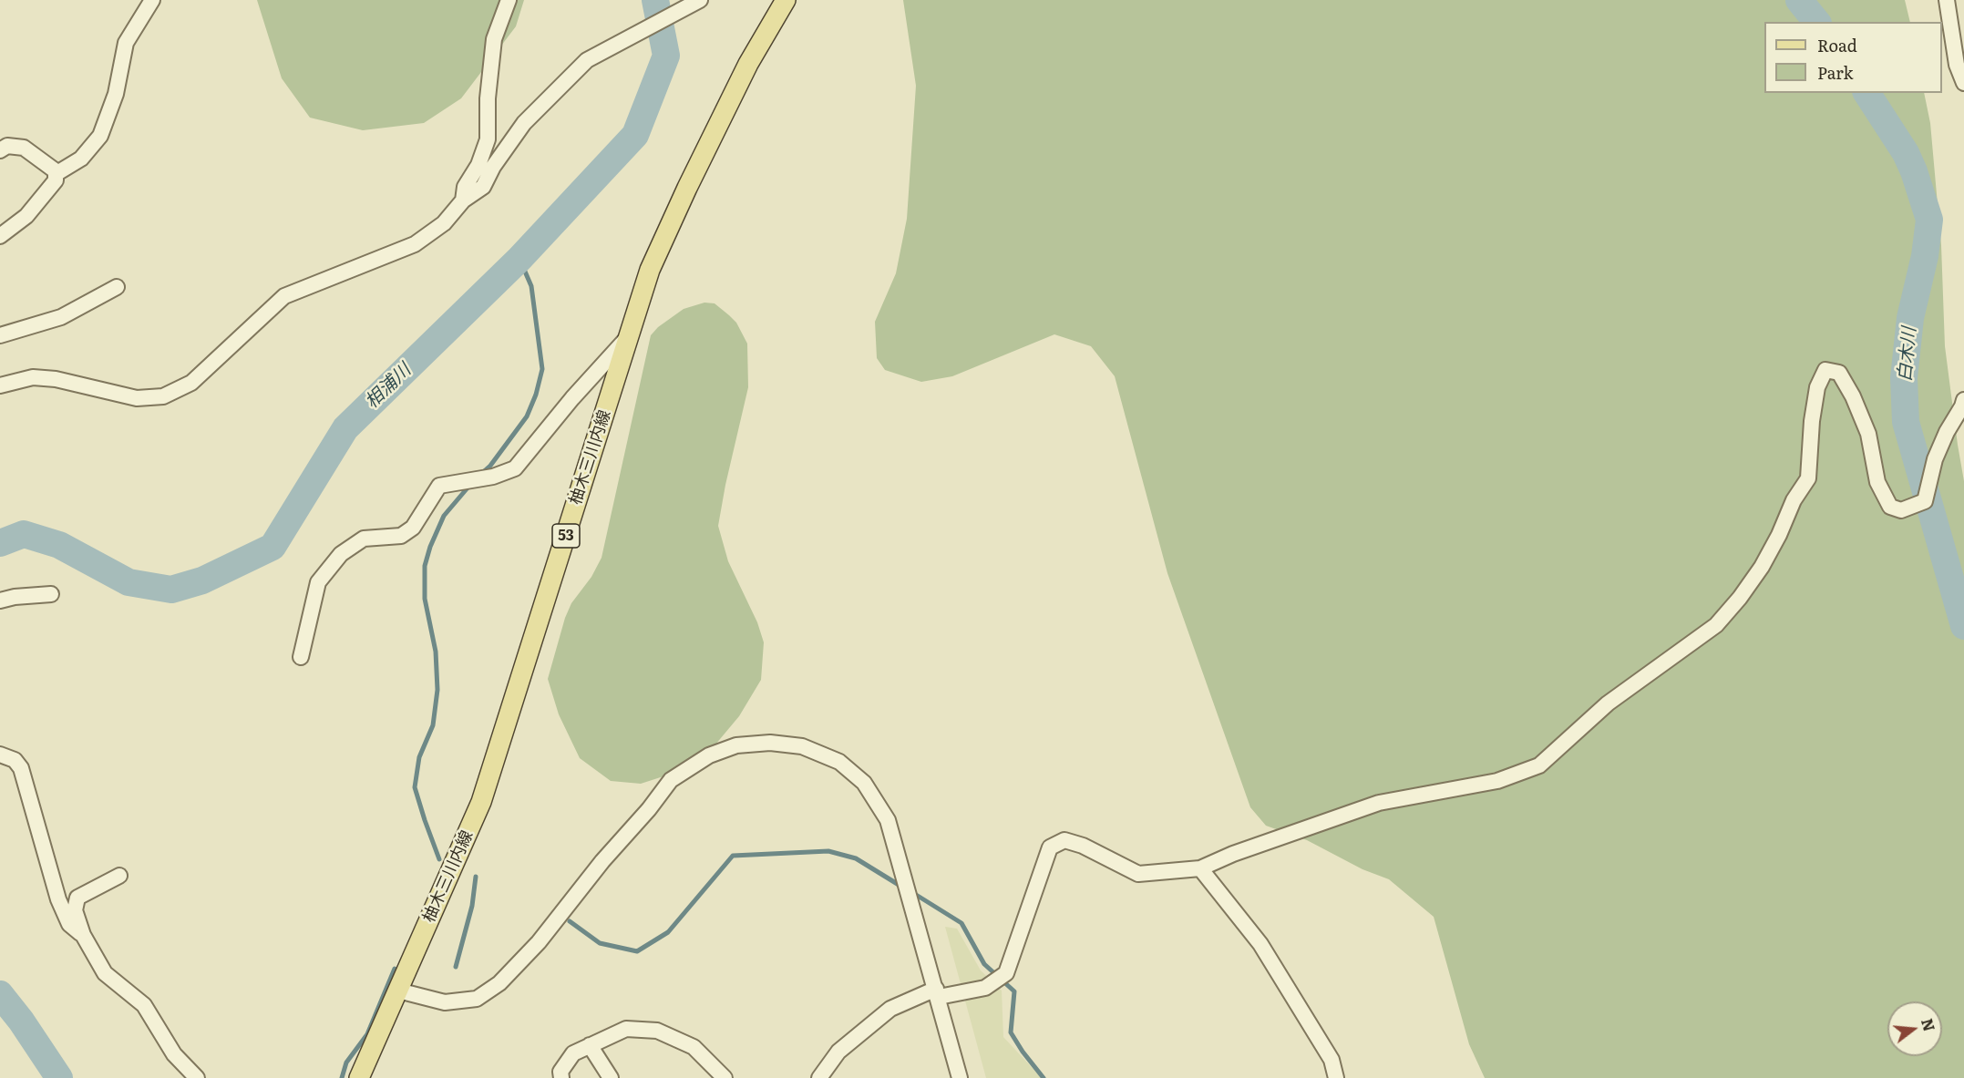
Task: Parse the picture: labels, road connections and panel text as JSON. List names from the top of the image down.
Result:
{
  "streets": {
    "main road": ["柚木三川内線", "53"]
  },
  "water": ["白木川", "相浦川"],
  "legend": ["Road", "Park"],
  "north": "right"
}
